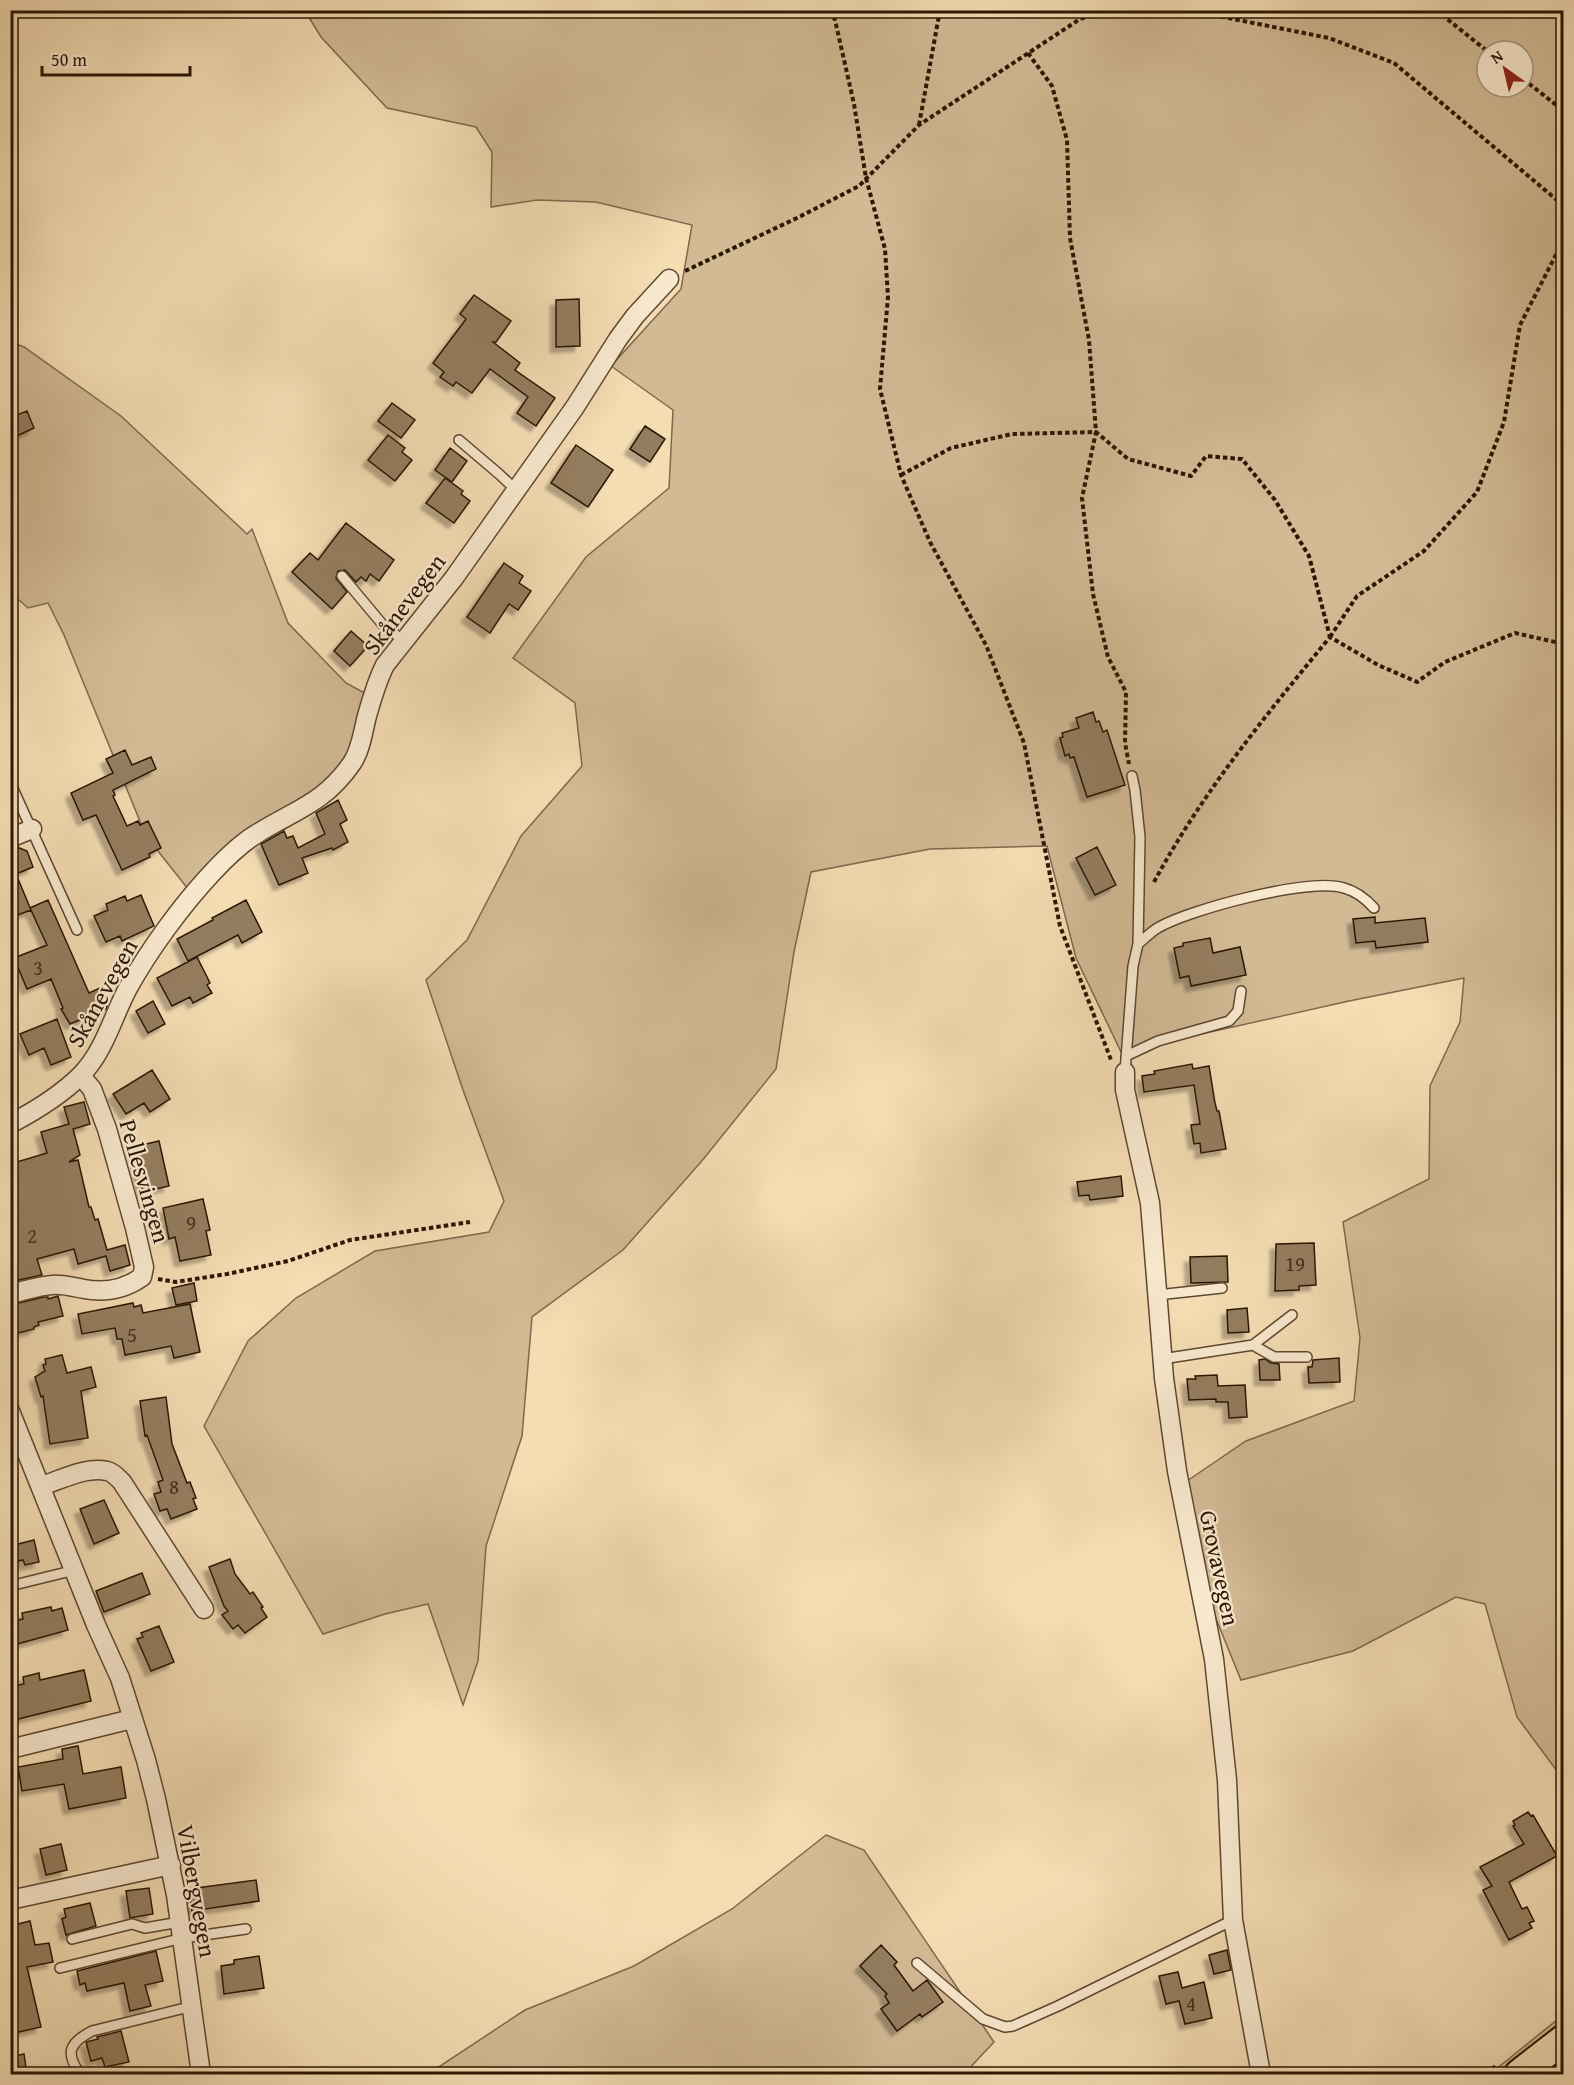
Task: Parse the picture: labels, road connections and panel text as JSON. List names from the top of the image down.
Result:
{
  "streets": {
    "street": [
      "Skånevegen",
      "Pellesvingen",
      "Grovavegen",
      "Vilbergvegen"
    ]
  },
  "crossings": [
    ["Skånevegen", "Pellesvingen"]
  ],
  "house_numbers": [
    "3",
    "9",
    "2",
    "19",
    "5",
    "8",
    "4"
  ],
  "scale_bar": "50 m",
  "north": "top left"
}
